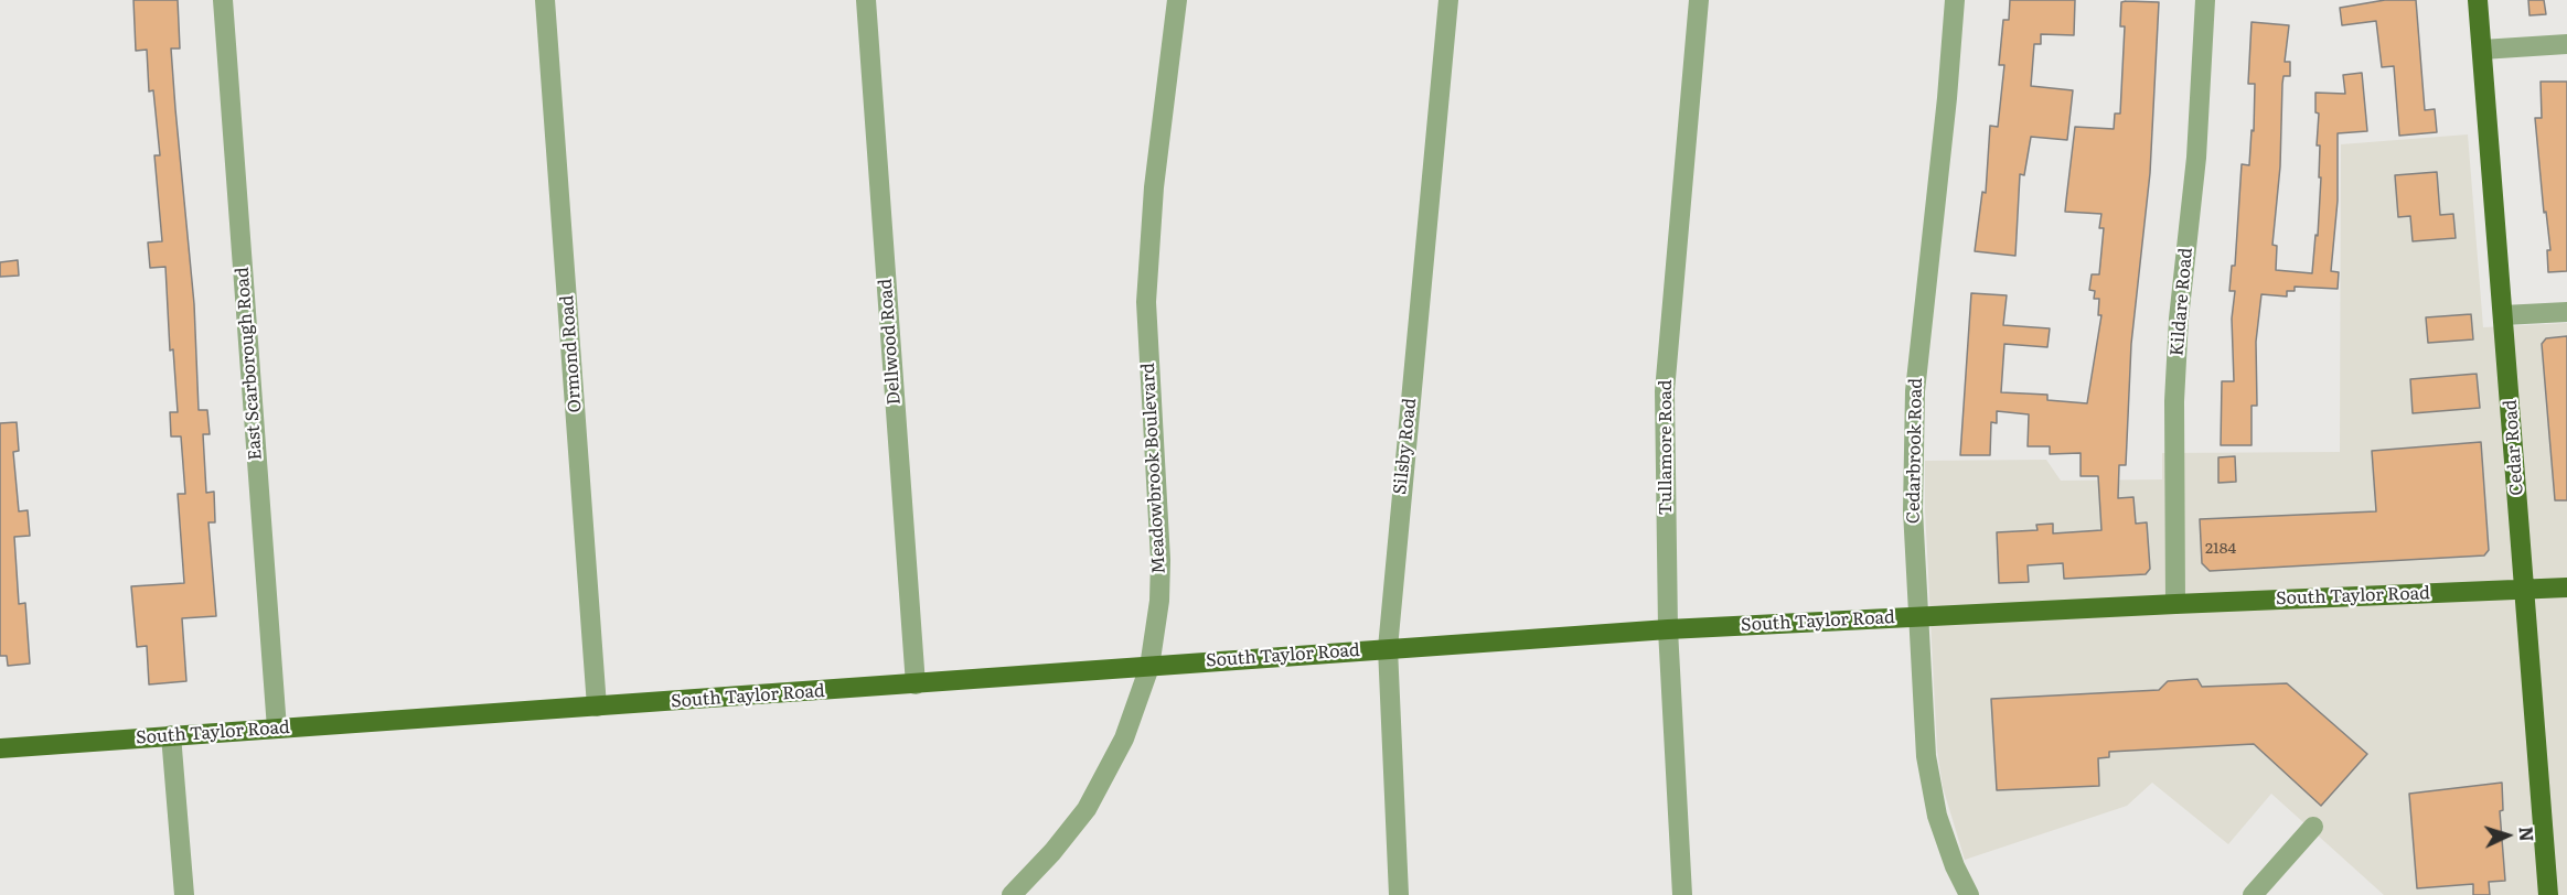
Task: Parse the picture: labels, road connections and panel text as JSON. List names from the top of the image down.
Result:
{
  "streets": {
    "main road": ["Cedar Road", "South Taylor Road"],
    "street": [
      "Kildare Road",
      "Dellwood Road",
      "Ormond Road",
      "East Scarborough Road",
      "Silsby Road",
      "Tullamore Road",
      "Cedarbrook Road",
      "Meadowbrook Boulevard"
    ]
  },
  "crossings": [
    ["Kildare Road", "South Taylor Road"],
    ["Dellwood Road", "South Taylor Road"],
    ["Ormond Road", "South Taylor Road"],
    ["East Scarborough Road", "South Taylor Road"],
    ["Silsby Road", "South Taylor Road"],
    ["Tullamore Road", "South Taylor Road"],
    ["Cedar Road", "South Taylor Road"],
    ["Cedarbrook Road", "South Taylor Road"],
    ["Meadowbrook Boulevard", "South Taylor Road"]
  ],
  "house_numbers": ["2184"],
  "north": "right"
}
